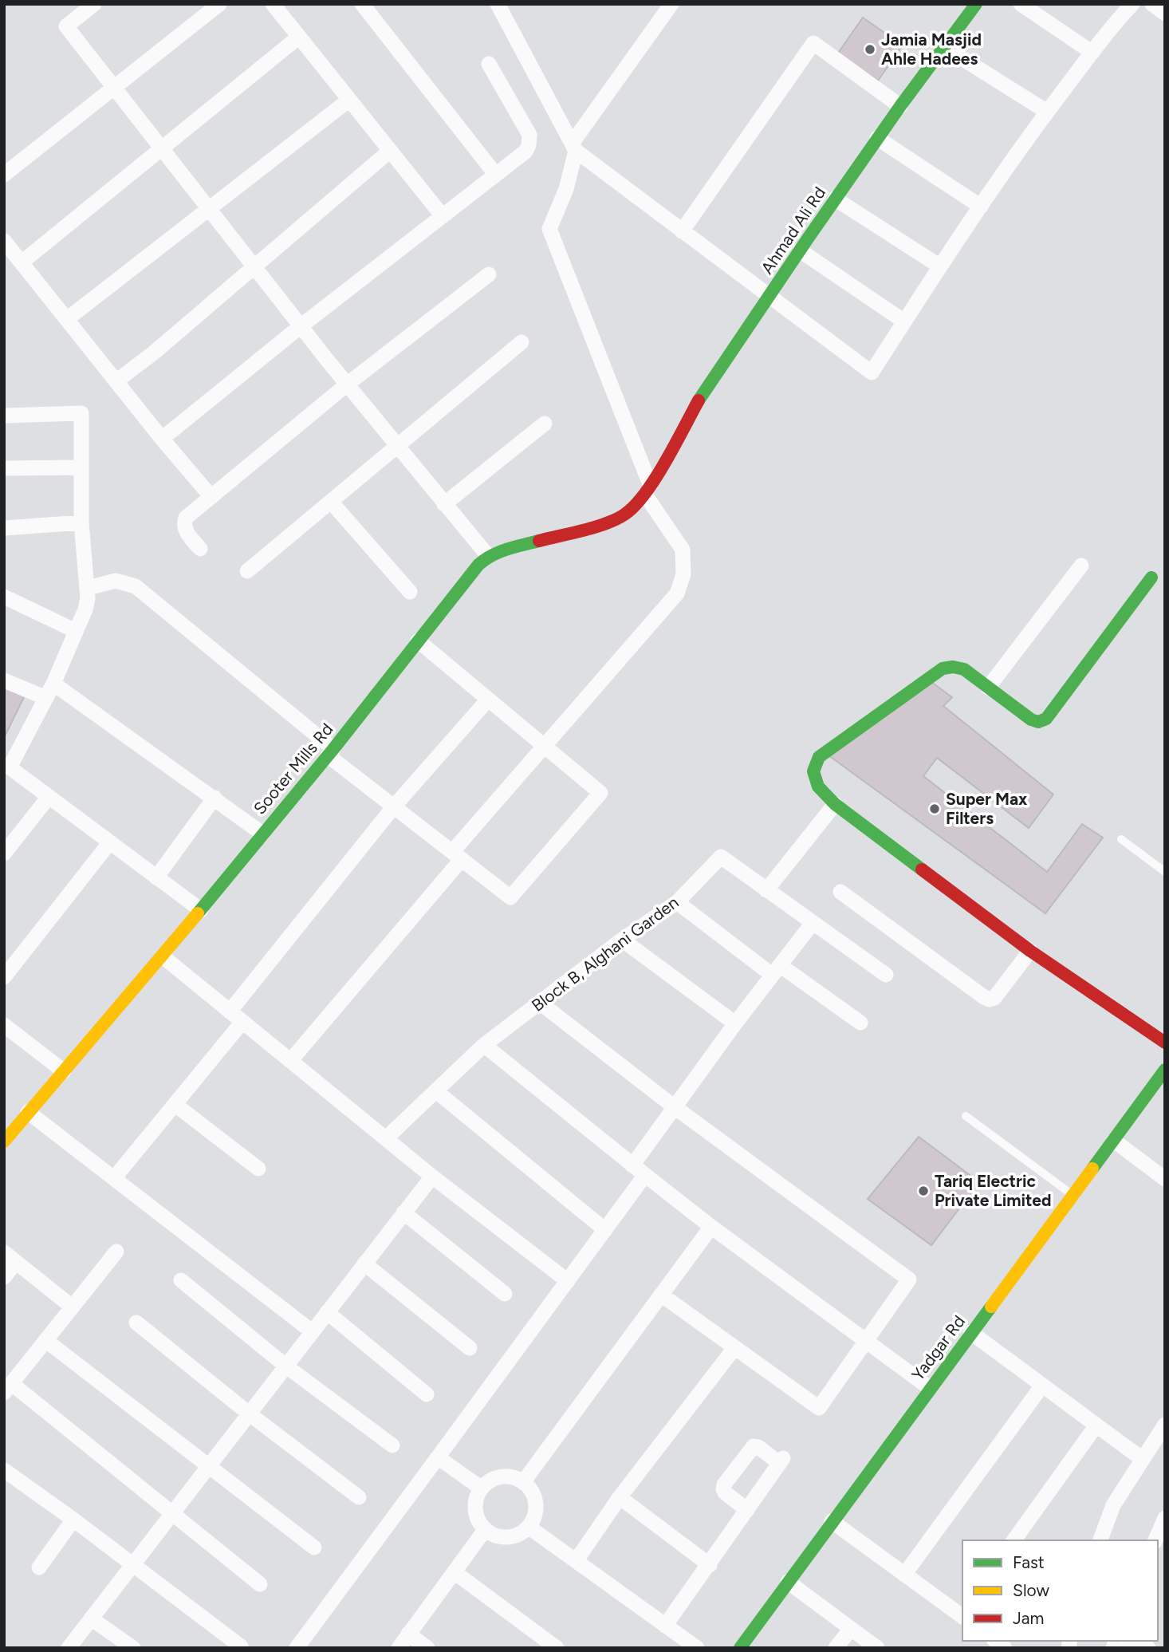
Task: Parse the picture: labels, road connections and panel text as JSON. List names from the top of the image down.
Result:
{
  "streets": {
    "street": [
      "Ahmad Ali Rd",
      "Sooter Mills Rd",
      "Block B, Alghani Garden",
      "Yadgar Rd"
    ]
  },
  "crossings": [
    ["Ahmad Ali Rd", "Sooter Mills Rd"]
  ],
  "places": ["Jamia Masjid Ahle Hadees", "Super Max Filters", "Tariq Electric Private Limited"],
  "legend": ["Fast", "Slow", "Jam"]
}
